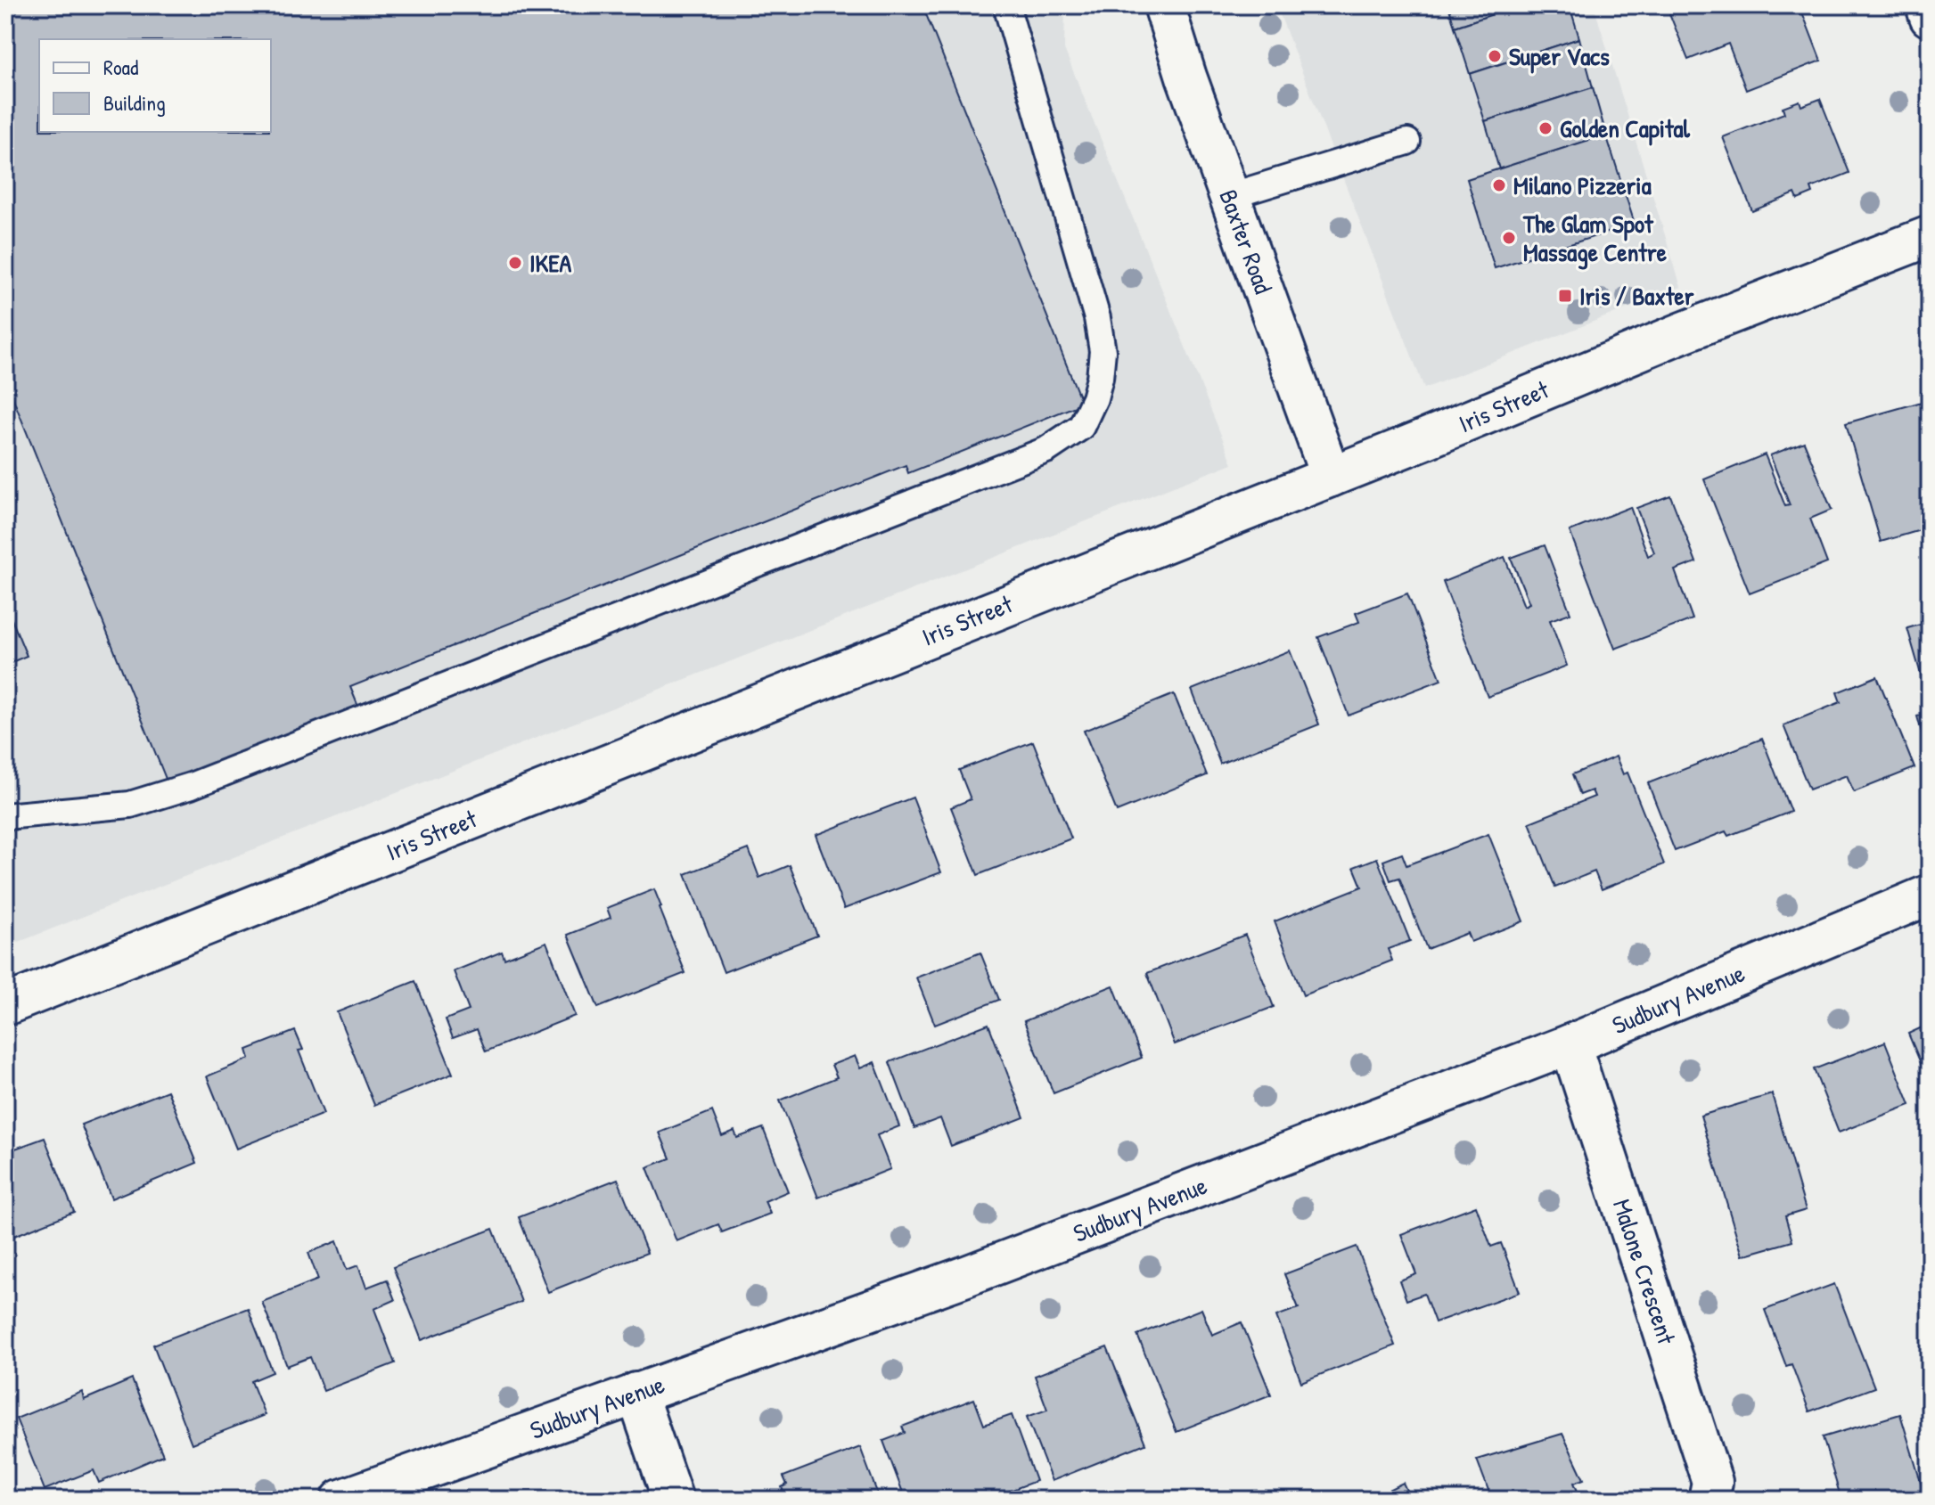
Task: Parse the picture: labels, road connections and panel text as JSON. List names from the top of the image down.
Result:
{
  "streets": {
    "street": [
      "Baxter Road",
      "Iris Street",
      "Sudbury Avenue",
      "Malone Crescent"
    ]
  },
  "crossings": [
    ["Baxter Road", "Iris Street"],
    ["Sudbury Avenue", "Malone Crescent"]
  ],
  "places": {
    "other": [
      "Super Vacs",
      "Golden Capital",
      "Milano Pizzeria",
      "The Glam Spot Massage Centre",
      "IKEA"
    ],
    "transit": ["Iris / Baxter"]
  },
  "legend": ["Road", "Building"]
}
